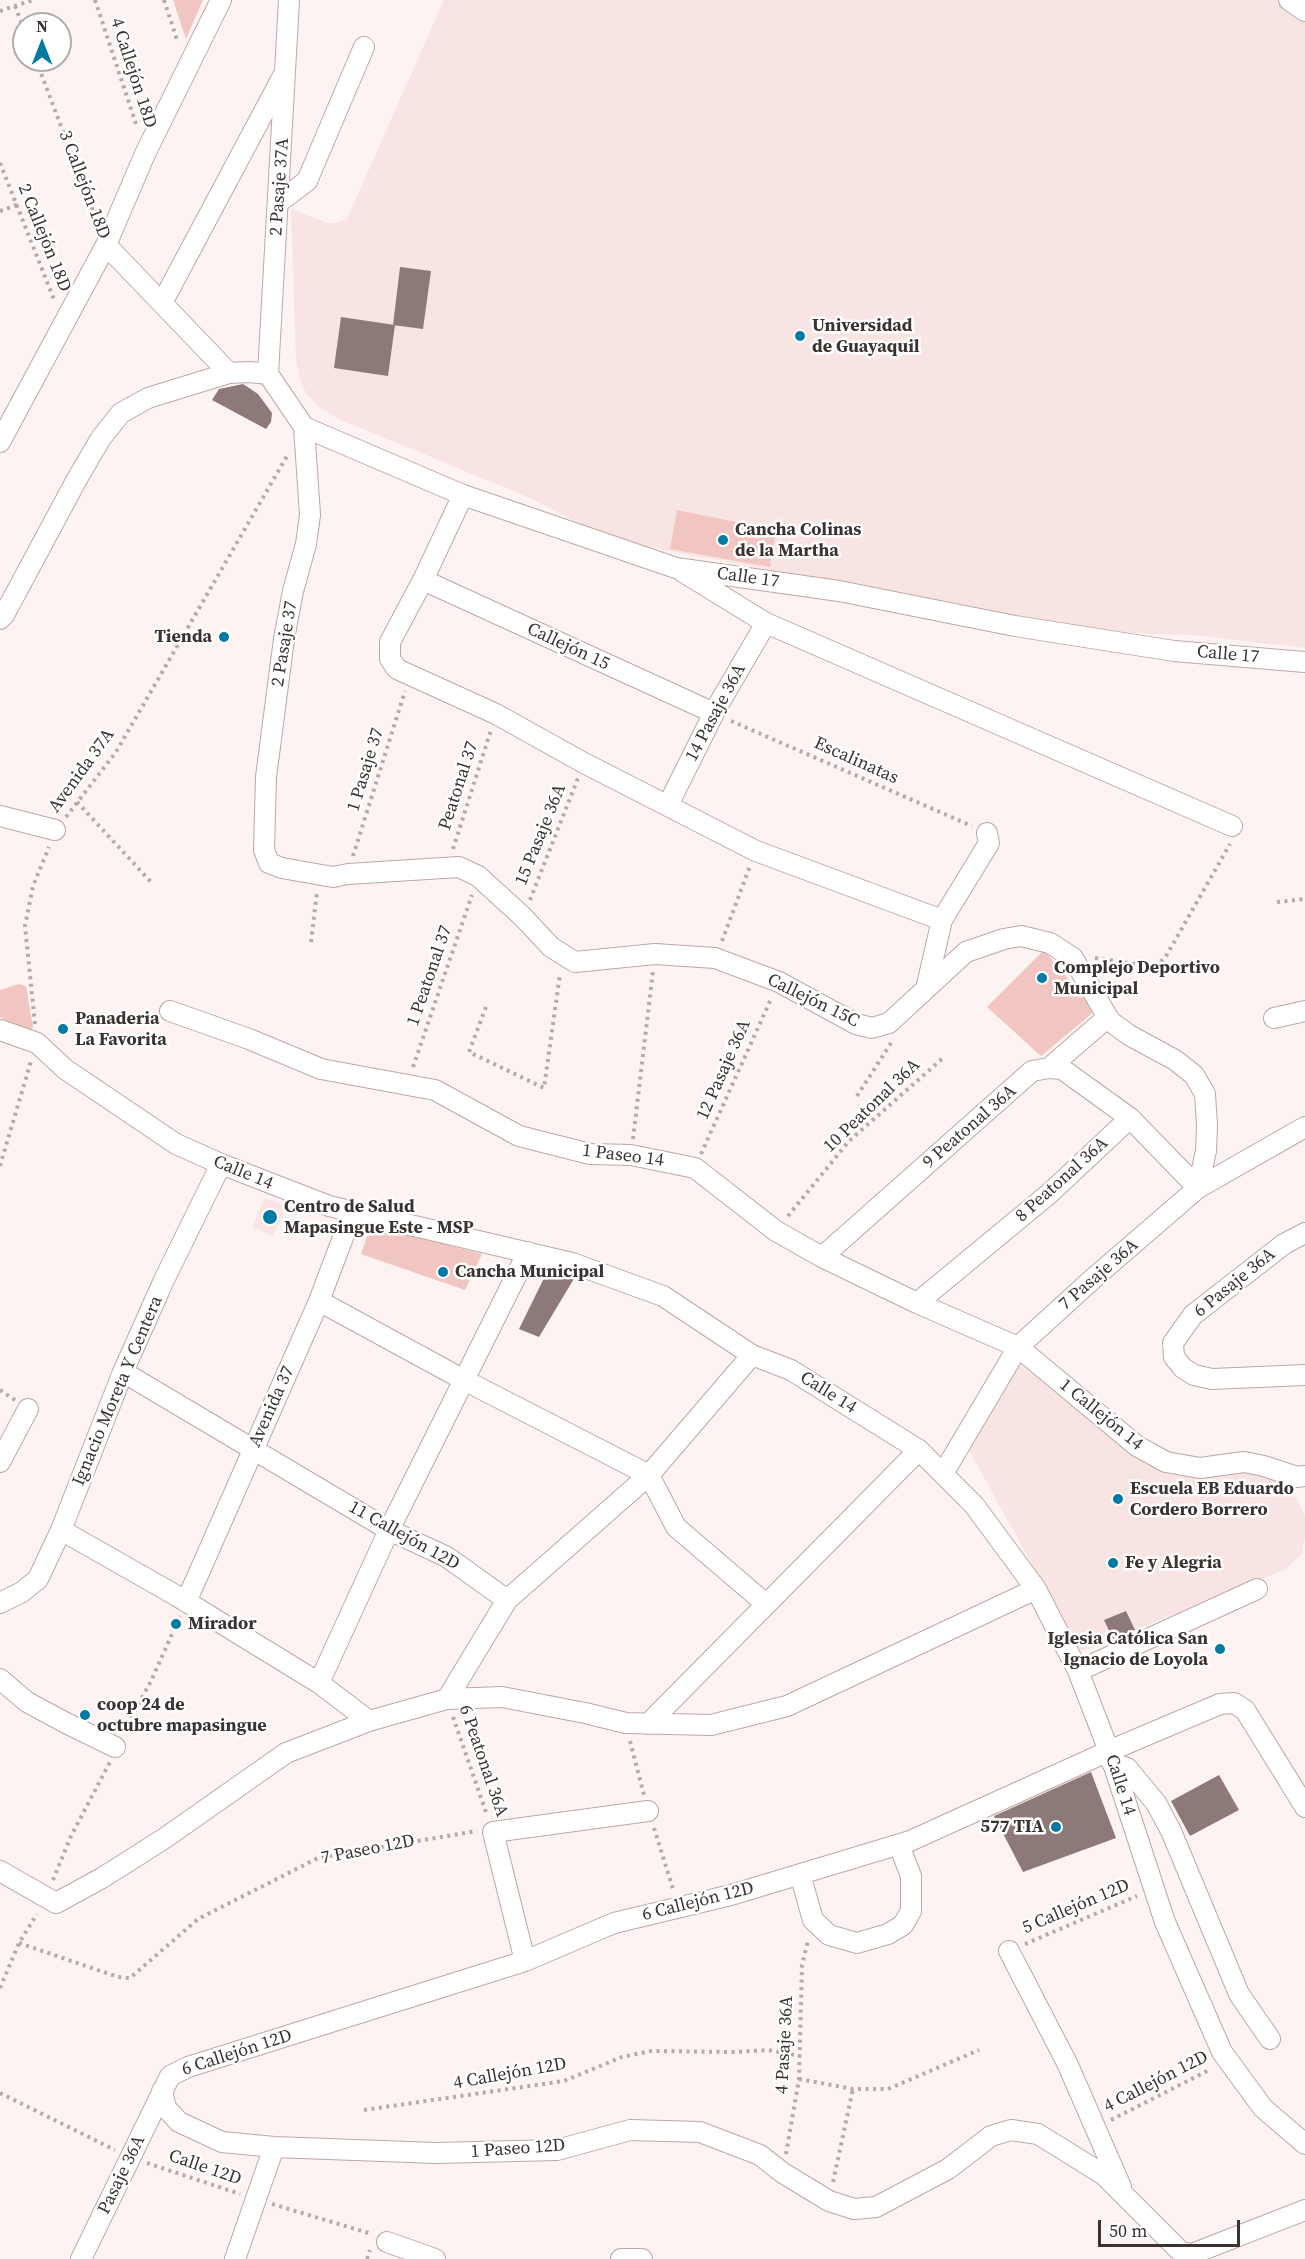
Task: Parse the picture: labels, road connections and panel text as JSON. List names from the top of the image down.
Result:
{
  "streets": {
    "street": [
      "3 Callejón 18D",
      "2 Pasaje 37A",
      "Calle 17",
      "2 Pasaje 37",
      "Callejón 15",
      "14 Pasaje 36A",
      "Callejón 15C",
      "9 Peatonal 36A",
      "1 Paseo 14",
      "Calle 14",
      "8 Peatonal 36A",
      "7 Pasaje 36A",
      "6 Pasaje 36A",
      "Ignacio Moreta Y Centera",
      "Avenida 37",
      "1 Callejón 14",
      "11 Callejón 12D",
      "6 Callejón 12D",
      "1 Paseo 12D",
      "Pasaje 36A"
    ],
    "path": [
      "4 Callejón 18D",
      "2 Callejón 18D",
      "Escalinatas",
      "1 Pasaje 37",
      "Avenida 37A",
      "Peatonal 37",
      "15 Pasaje 36A",
      "1 Peatonal 37",
      "12 Pasaje 36A",
      "10 Peatonal 36A",
      "6 Peatonal 36A",
      "7 Paseo 12D",
      "5 Callejón 12D",
      "4 Pasaje 36A",
      "4 Callejón 12D",
      "Calle 12D"
    ]
  },
  "crossings": [
    ["Calle 17", "2 Pasaje 37"],
    ["Calle 17", "Avenida 37A"],
    ["2 Pasaje 37", "Avenida 37A"],
    ["Callejón 15", "14 Pasaje 36A"],
    ["Callejón 15", "Escalinatas"],
    ["14 Pasaje 36A", "Escalinatas"],
    ["Avenida 37A", "Calle 14"],
    ["1 Peatonal 37", "1 Paseo 14"],
    ["Callejón 15C", "12 Pasaje 36A"],
    ["Callejón 15C", "9 Peatonal 36A"],
    ["Callejón 15C", "7 Pasaje 36A"],
    ["12 Pasaje 36A", "1 Paseo 14"],
    ["10 Peatonal 36A", "1 Paseo 14"],
    ["9 Peatonal 36A", "1 Paseo 14"],
    ["1 Paseo 14", "8 Peatonal 36A"],
    ["1 Paseo 14", "7 Pasaje 36A"],
    ["1 Paseo 14", "1 Callejón 14"],
    ["Calle 14", "7 Pasaje 36A"],
    ["Calle 14", "Ignacio Moreta Y Centera"],
    ["Calle 14", "Avenida 37"],
    ["Calle 14", "6 Callejón 12D"],
    ["Calle 14", "5 Callejón 12D"],
    ["Calle 14", "4 Callejón 12D"],
    ["7 Pasaje 36A", "1 Callejón 14"],
    ["Ignacio Moreta Y Centera", "11 Callejón 12D"],
    ["Avenida 37", "11 Callejón 12D"],
    ["6 Peatonal 36A", "7 Paseo 12D"],
    ["6 Callejón 12D", "4 Pasaje 36A"],
    ["6 Callejón 12D", "1 Paseo 12D"],
    ["6 Callejón 12D", "Pasaje 36A"],
    ["4 Pasaje 36A", "4 Callejón 12D"],
    ["4 Pasaje 36A", "1 Paseo 12D"],
    ["1 Paseo 12D", "Pasaje 36A"],
    ["Calle 12D", "Pasaje 36A"]
  ],
  "places": [
    "Universidad de Guayaquil",
    "Cancha Colinas de la Martha",
    "Tienda",
    "Complejo Deportivo Municipal",
    "Panaderia La Favorita",
    "Centro de Salud Mapasingue Este - MSP",
    "Cancha Municipal",
    "Escuela EB Eduardo Cordero Borrero",
    "Fe y Alegria",
    "Mirador",
    "Iglesia Católica San Ignacio de Loyola",
    "coop 24 de octubre mapasingue",
    "577 TIA"
  ],
  "scale_bar": "50 m",
  "north": "top"
}
